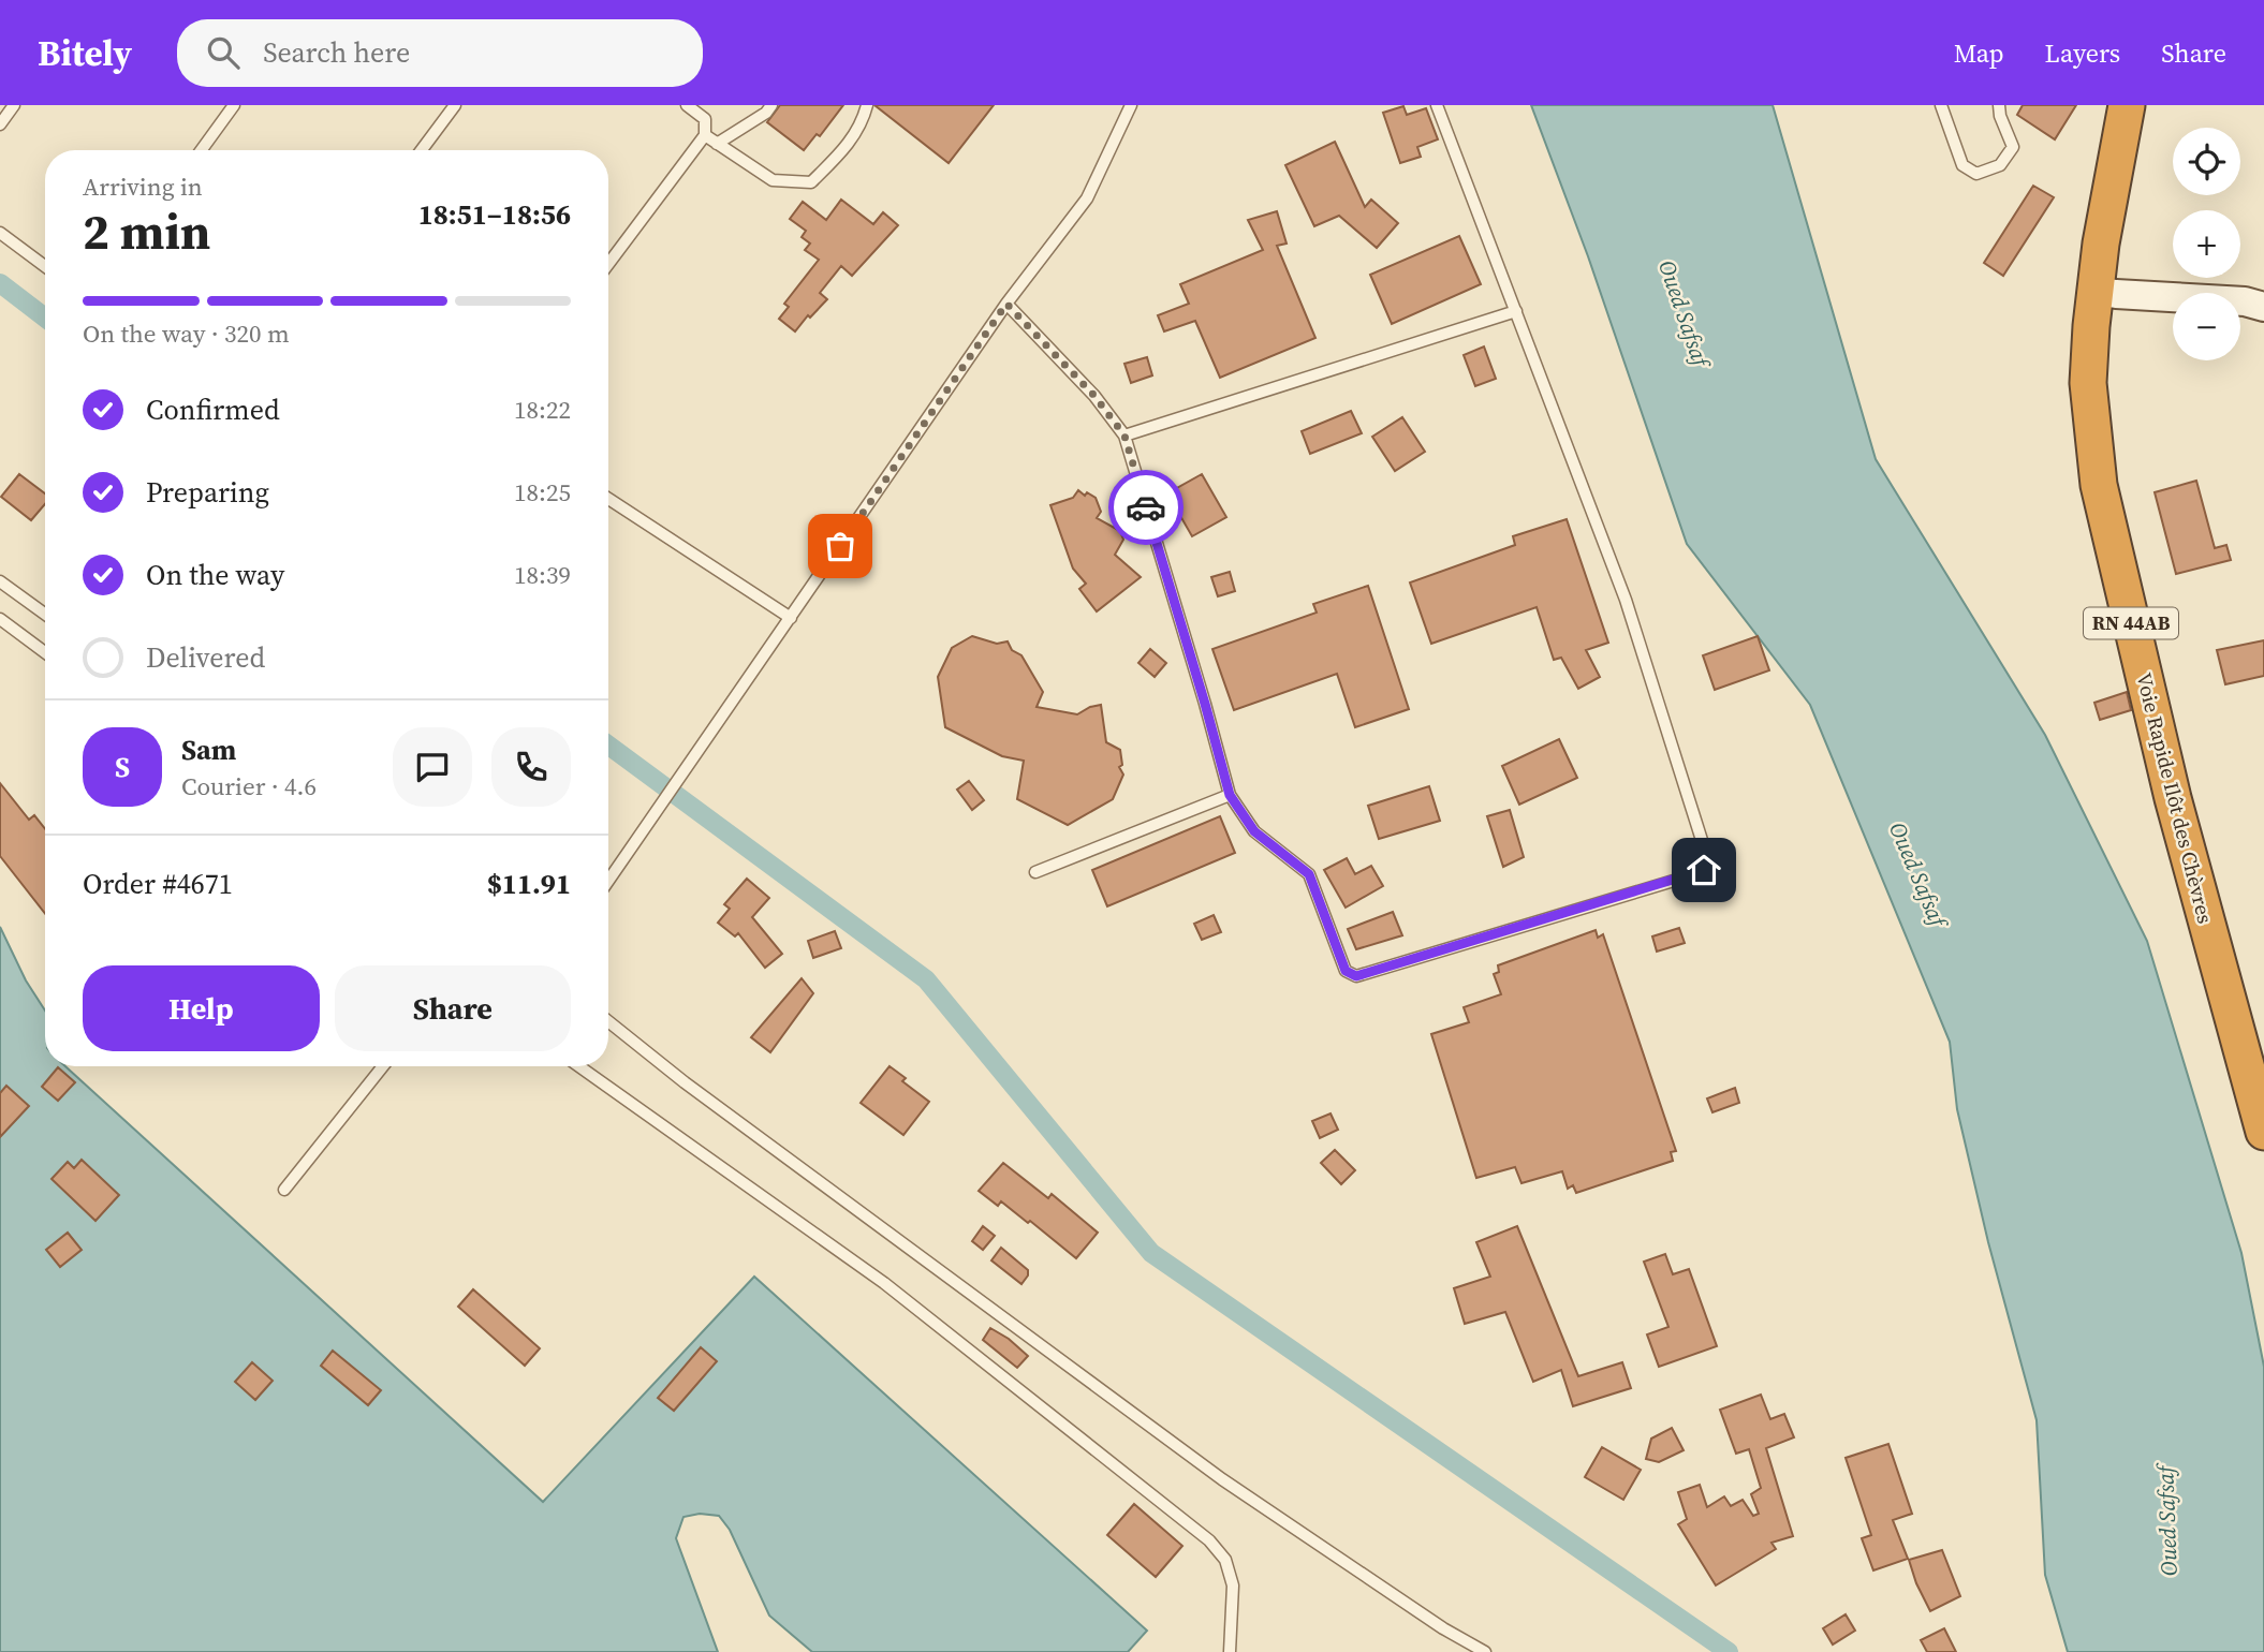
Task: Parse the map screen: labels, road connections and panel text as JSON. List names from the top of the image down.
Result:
{
  "streets": {
    "highway": ["RN 44AB", "Voie Rapide Ilôt des Chèvres"]
  },
  "water": ["Oued Safsaf"],
  "page": {
    "header": "Bitely",
    "search": "Search here",
    "nav": ["Map", "Layers", "Share"],
    "map_buttons": ["+", "−"],
    "heading": ["2 min", "Arriving in", "18:51–18:56"],
    "panel": [
      "Sam",
      "Courier · 4.6",
      "Order #4671",
      "$11.91"
    ],
    "bar": "On the way · 320 m",
    "list": [
      ["Confirmed", "18:22"],
      ["Preparing", "18:25"],
      ["On the way", "18:39"],
      "Delivered"
    ],
    "round": "S",
    "buttons": ["Help", "Share"]
  }
}
